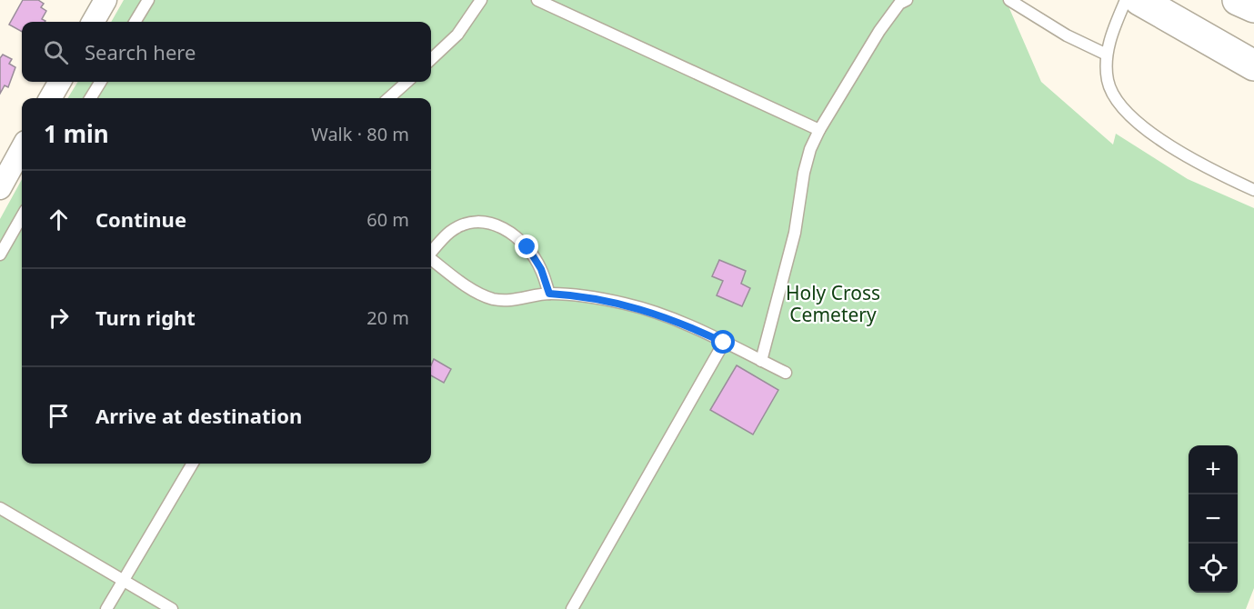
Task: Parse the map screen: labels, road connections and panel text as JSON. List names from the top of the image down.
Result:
{
  "parks": ["Holy Cross Cemetery"],
  "page": {
    "search": "Search here",
    "heading": ["1 min", "Walk · 80 m"],
    "list": [
      ["Continue", "60 m"],
      ["Turn right", "20 m"],
      "Arrive at destination"
    ],
    "map_buttons": ["+", "−"]
  }
}
